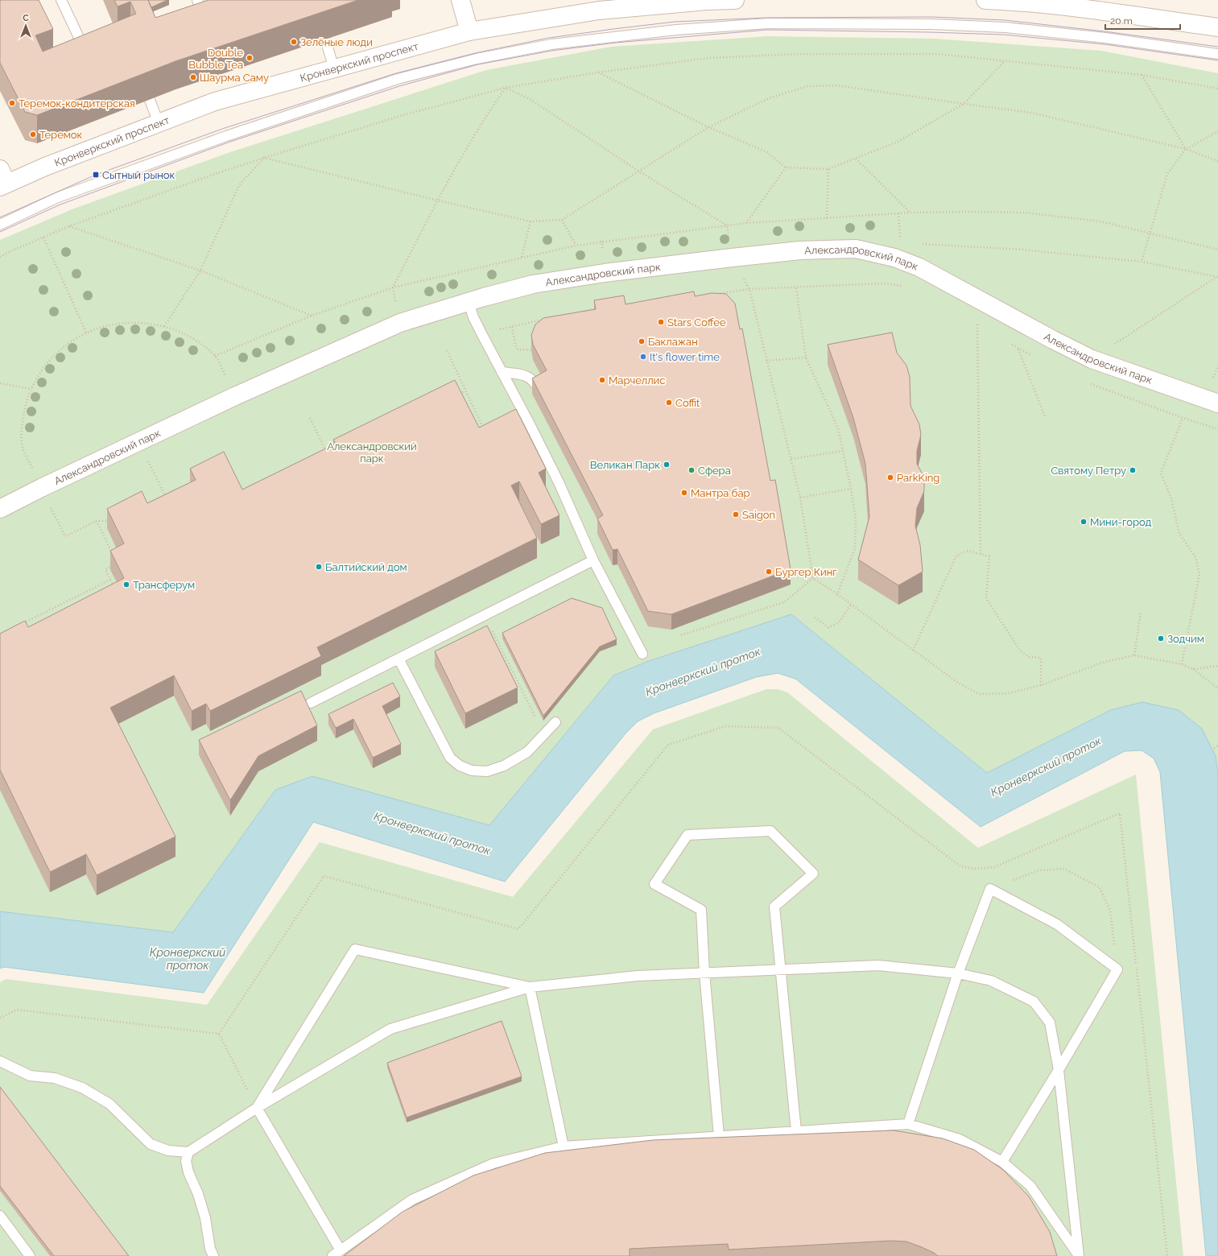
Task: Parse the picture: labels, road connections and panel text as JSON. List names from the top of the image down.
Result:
{
  "streets": {
    "street": ["Кронверкский проспект", "Александровский парк"]
  },
  "water": ["Кронверкский проток"],
  "parks": ["Александровский парк"],
  "places": {
    "other": [
      "Зелёные люди",
      "Double Bubble Tea",
      "Шаурма Саму",
      "Теремок-кондитерская",
      "Теремок",
      "Stars Coffee",
      "Баклажан",
      "It's flower time",
      "Марчеллис",
      "Coffit",
      "Великан Парк",
      "Сфера",
      "Святому Петру",
      "ParkKing",
      "Мантра бар",
      "Saigon",
      "Мини-город",
      "Балтийский дом",
      "Бургер Кинг",
      "Трансферум",
      "Зодчим"
    ],
    "transit": ["Сытный рынок"]
  },
  "scale_bar": "20 m",
  "north": "top"
}
